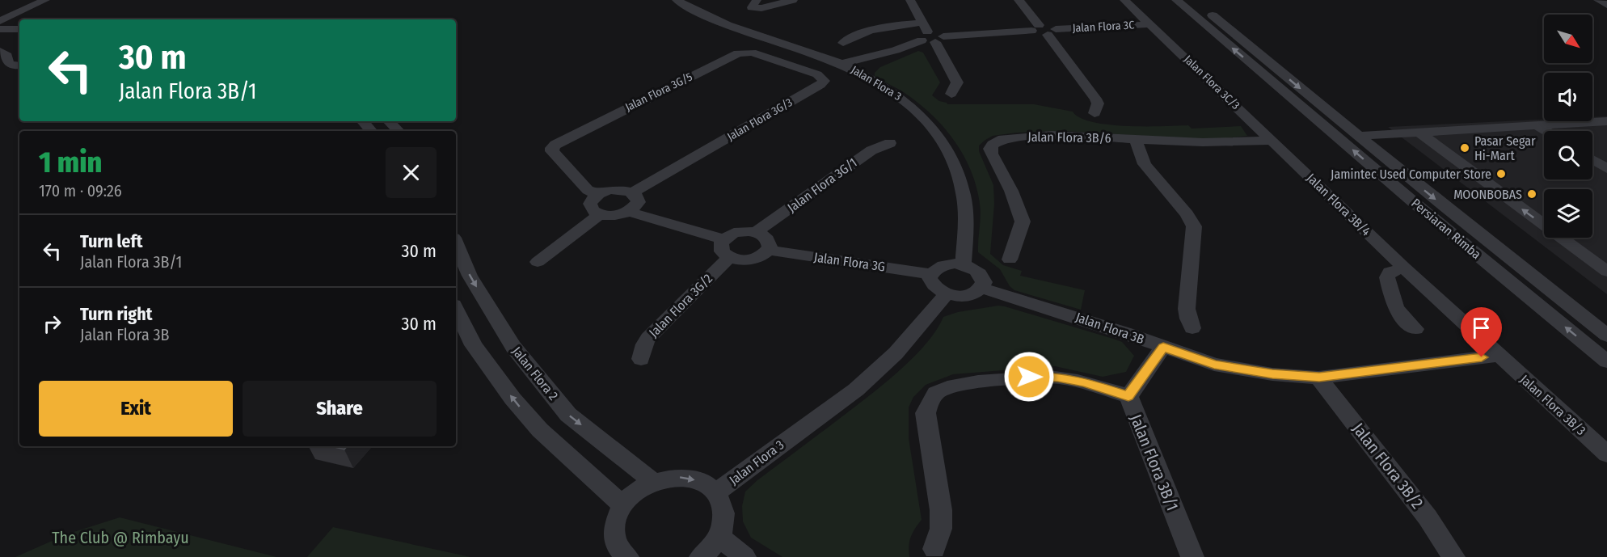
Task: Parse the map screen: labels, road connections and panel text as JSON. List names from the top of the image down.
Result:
{
  "streets": {
    "street": [
      "Jalan Flora 3C",
      "Jalan Flora 3C/3",
      "Jalan Flora 3",
      "Jalan Flora 3G/5",
      "Jalan Flora 3G/3",
      "Jalan Flora 3B/6",
      "Jalan Flora 3G/1",
      "Jalan Flora 3B/4",
      "Persiaran Rimba",
      "Jalan Flora 3G",
      "Jalan Flora 3G/2",
      "Jalan Flora 3B",
      "Jalan Flora 2",
      "Jalan Flora 3B/3",
      "Jalan Flora 3B/1",
      "Jalan Flora 3B/2"
    ]
  },
  "crossings": [
    ["Jalan Flora 3C", "Jalan Flora 3C/3"],
    ["Jalan Flora 3C/3", "Jalan Flora 3B/6"],
    ["Jalan Flora 3C/3", "Jalan Flora 3B/4"],
    ["Jalan Flora 3", "Jalan Flora 3G"],
    ["Jalan Flora 3", "Jalan Flora 3B"],
    ["Jalan Flora 3G/5", "Jalan Flora 3G/3"],
    ["Jalan Flora 3B/6", "Jalan Flora 3B/4"],
    ["Jalan Flora 3G/1", "Jalan Flora 3G"],
    ["Jalan Flora 3G/1", "Jalan Flora 3G/2"],
    ["Jalan Flora 3B/4", "Jalan Flora 3B"],
    ["Jalan Flora 3B/4", "Jalan Flora 3B/3"],
    ["Jalan Flora 3G", "Jalan Flora 3G/2"],
    ["Jalan Flora 3G", "Jalan Flora 3B"],
    ["Jalan Flora 3B", "Jalan Flora 3B/3"],
    ["Jalan Flora 3B", "Jalan Flora 3B/2"]
  ],
  "parks": ["The Club @ Rimbayu"],
  "places": ["Pasar Segar Hi-Mart", "Jamintec Used Computer Store", "MOONBOBAS"],
  "north": "bottom right",
  "page": {
    "turn": ["30 m", "Jalan Flora 3B/1"],
    "heading": ["1 min", "170 m · 09:26"],
    "list": [
      {
        "name": "Turn left",
        "note": "Jalan Flora 3B/1",
        "value": "30 m"
      },
      {
        "name": "Turn right",
        "note": "Jalan Flora 3B",
        "value": "30 m"
      }
    ],
    "buttons": ["Exit", "Share"]
  }
}
